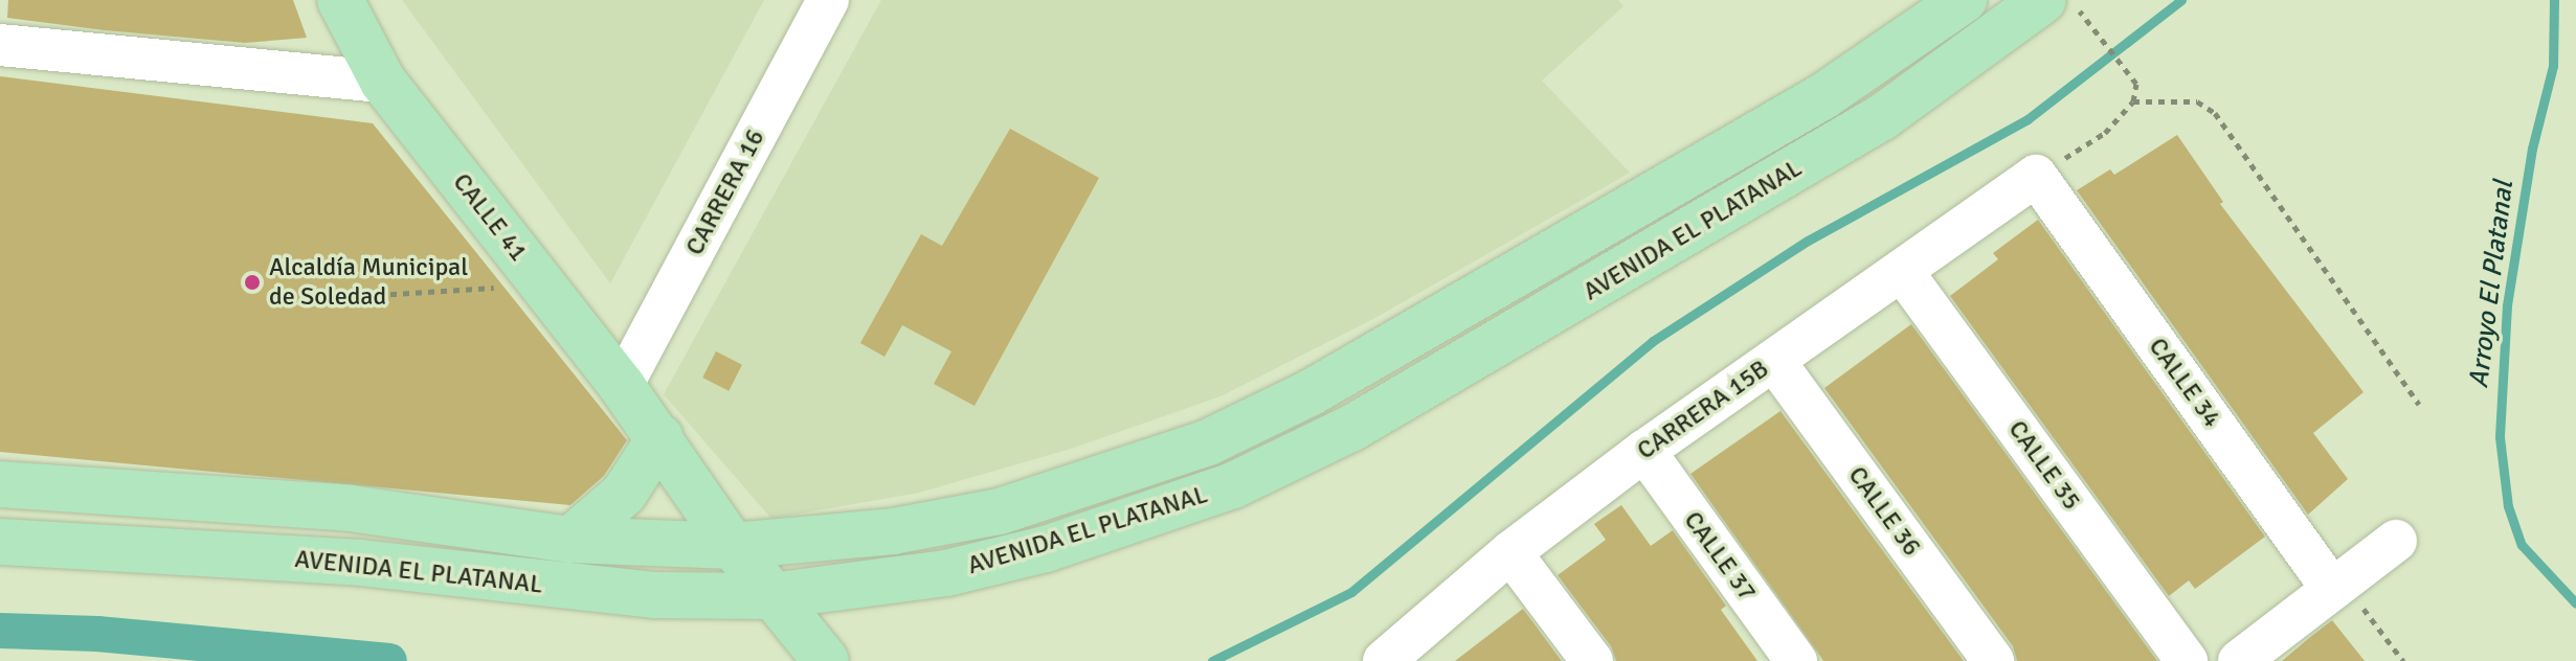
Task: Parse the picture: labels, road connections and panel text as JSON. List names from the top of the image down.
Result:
{
  "streets": {
    "main road": ["CALLE 41", "AVENIDA EL PLATANAL"],
    "street": [
      "CARRERA 16",
      "CALLE 34",
      "CARRERA 15B",
      "CALLE 35",
      "CALLE 36",
      "CALLE 37"
    ]
  },
  "crossings": [
    ["CARRERA 16", "CALLE 41"],
    ["CALLE 41", "AVENIDA EL PLATANAL"],
    ["CALLE 34", "CARRERA 15B"],
    ["CARRERA 15B", "CALLE 35"],
    ["CARRERA 15B", "CALLE 36"],
    ["CARRERA 15B", "CALLE 37"]
  ],
  "water": ["Arroyo El Platanal"],
  "places": ["Alcaldía Municipal de Soledad"]
}
